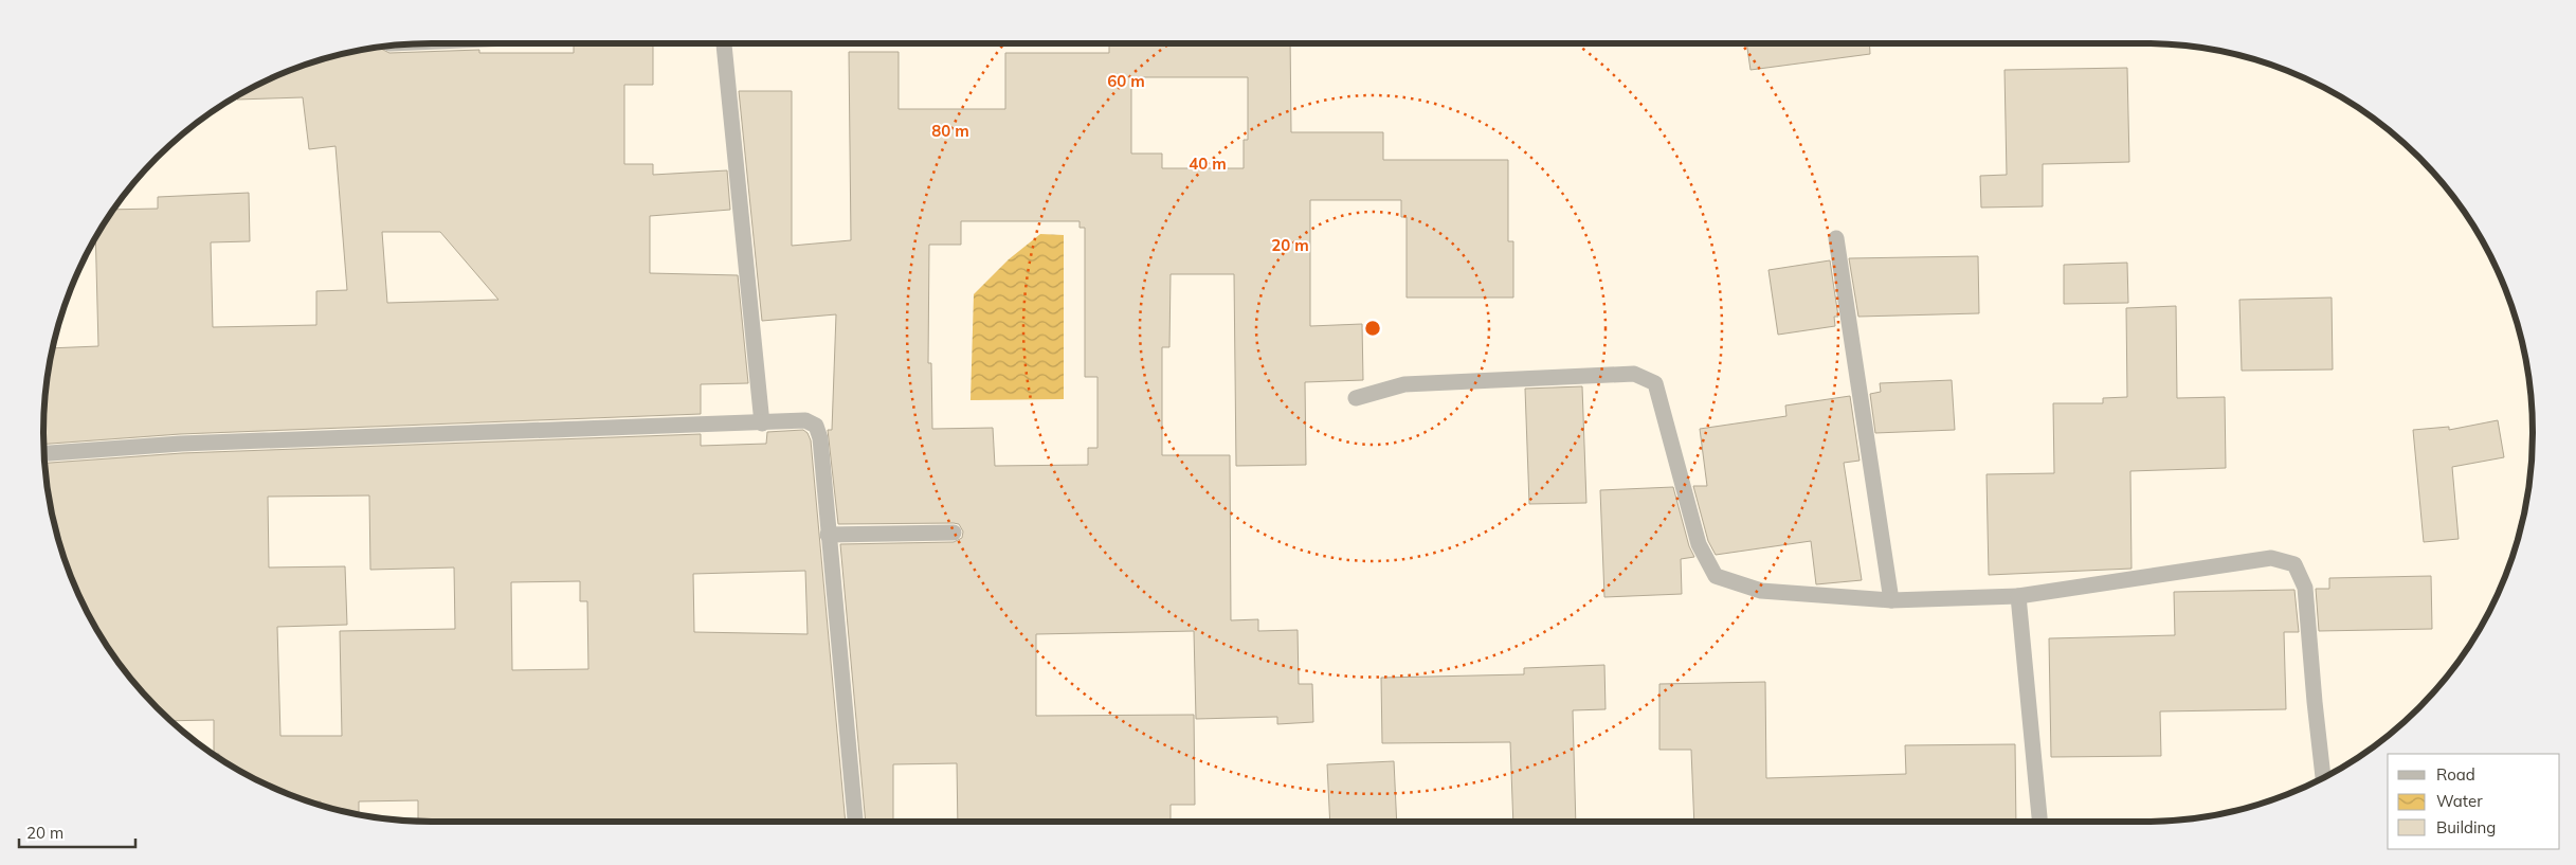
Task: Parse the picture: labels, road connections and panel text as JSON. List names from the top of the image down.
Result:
{
  "legend": ["Road", "Water", "Building"],
  "scale_bar": "20 m",
  "rings": [
    "60 m",
    "80 m",
    "40 m",
    "20 m"
  ]
}
